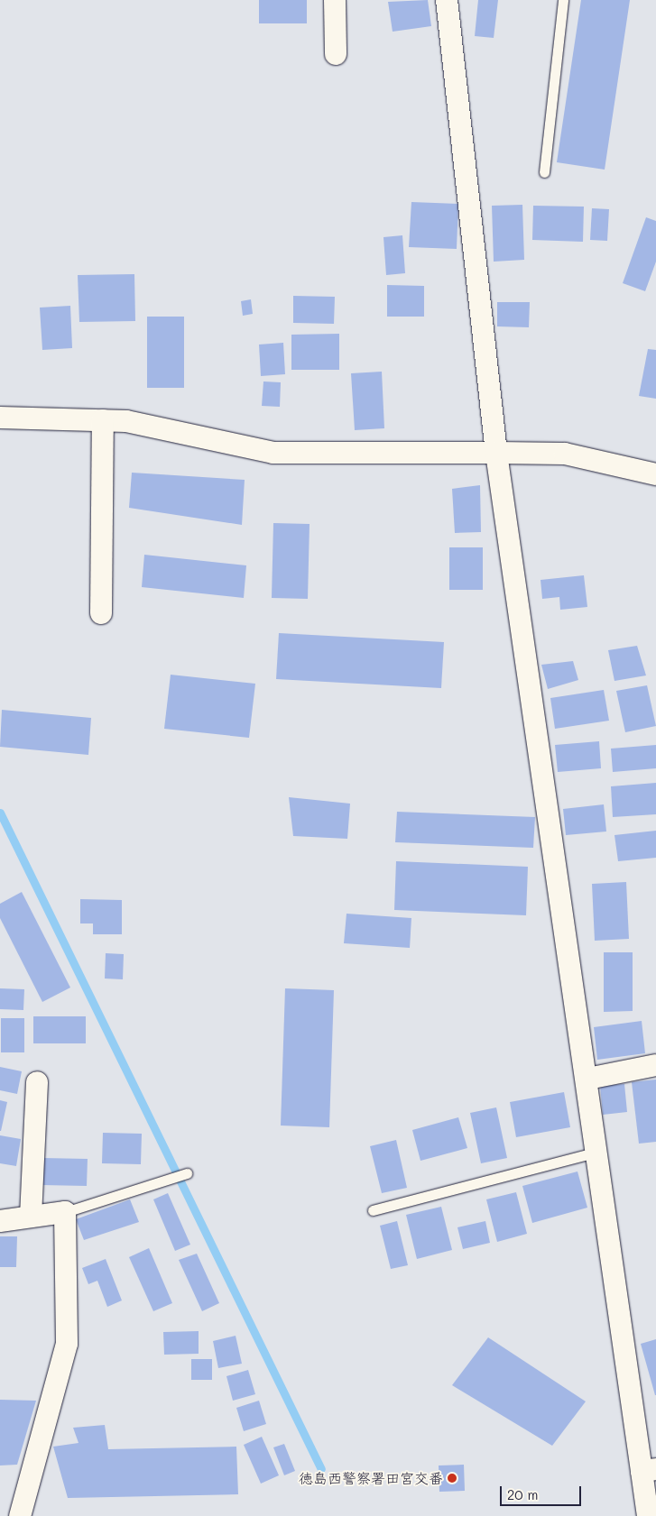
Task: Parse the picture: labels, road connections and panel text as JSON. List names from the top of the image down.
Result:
{
  "places": ["徳島西警察署田宮交番"],
  "scale_bar": "20 m"
}
